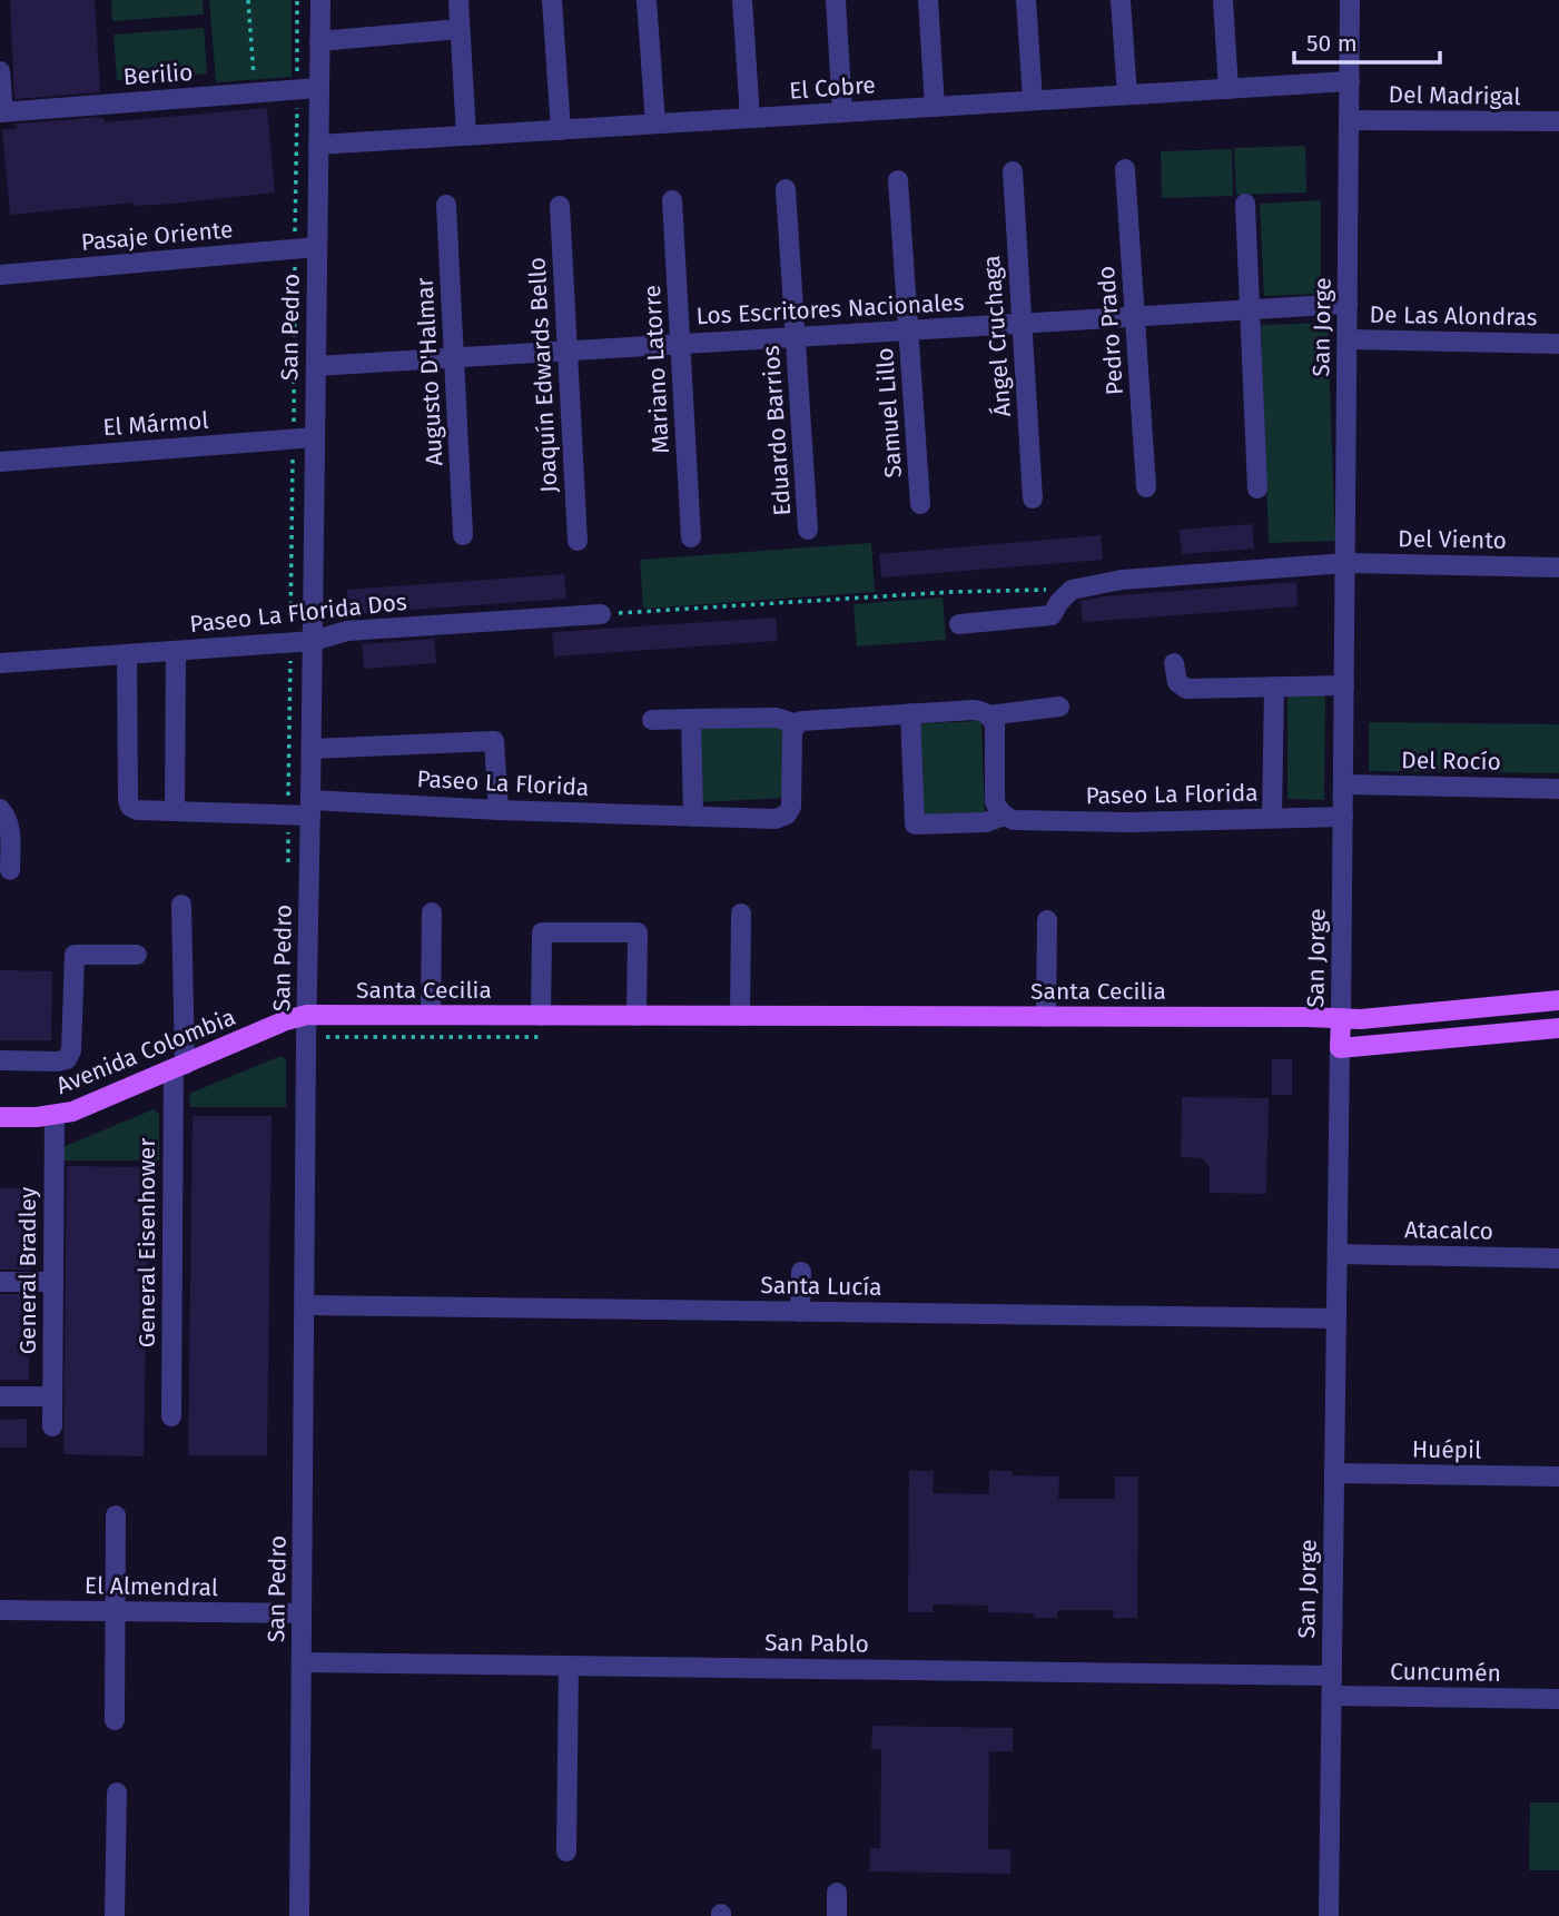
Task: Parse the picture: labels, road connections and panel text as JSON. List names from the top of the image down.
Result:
{
  "streets": {
    "main road": ["San Jorge", "Santa Cecilia", "Avenida Colombia"],
    "street": [
      "Berilio",
      "El Cobre",
      "Del Madrigal",
      "Pasaje Oriente",
      "Los Escritores Nacionales",
      "De Las Alondras",
      "San Pedro",
      "Pedro Prado",
      "Ángel Cruchaga",
      "Mariano Latorre",
      "Augusto D'Halmar",
      "Joaquín Edwards Bello",
      "Samuel Lillo",
      "El Mármol",
      "Eduardo Barrios",
      "Del Viento",
      "Paseo La Florida Dos",
      "Del Rocío",
      "Paseo La Florida",
      "Atacalco",
      "General Eisenhower",
      "General Bradley",
      "Santa Lucía",
      "Huépil",
      "El Almendral",
      "San Pablo",
      "Cuncumén"
    ]
  },
  "crossings": [
    ["Berilio", "San Pedro"],
    ["El Cobre", "San Pedro"],
    ["El Cobre", "San Jorge"],
    ["Del Madrigal", "San Jorge"],
    ["Pasaje Oriente", "San Pedro"],
    ["Los Escritores Nacionales", "San Pedro"],
    ["Los Escritores Nacionales", "San Jorge"],
    ["Los Escritores Nacionales", "Pedro Prado"],
    ["Los Escritores Nacionales", "Ángel Cruchaga"],
    ["Los Escritores Nacionales", "Mariano Latorre"],
    ["Los Escritores Nacionales", "Augusto D'Halmar"],
    ["Los Escritores Nacionales", "Joaquín Edwards Bello"],
    ["Los Escritores Nacionales", "Samuel Lillo"],
    ["Los Escritores Nacionales", "Eduardo Barrios"],
    ["De Las Alondras", "San Jorge"],
    ["San Pedro", "El Mármol"],
    ["San Pedro", "Paseo La Florida Dos"],
    ["San Pedro", "Paseo La Florida"],
    ["San Pedro", "Santa Cecilia"],
    ["San Pedro", "Avenida Colombia"],
    ["San Pedro", "Santa Lucía"],
    ["San Pedro", "El Almendral"],
    ["San Pedro", "San Pablo"],
    ["San Jorge", "Del Viento"],
    ["San Jorge", "Del Rocío"],
    ["San Jorge", "Paseo La Florida"],
    ["San Jorge", "Santa Cecilia"],
    ["San Jorge", "Atacalco"],
    ["San Jorge", "Santa Lucía"],
    ["San Jorge", "Huépil"],
    ["San Jorge", "San Pablo"],
    ["San Jorge", "Cuncumén"],
    ["Paseo La Florida Dos", "Paseo La Florida"],
    ["Santa Cecilia", "Avenida Colombia"],
    ["Avenida Colombia", "General Eisenhower"],
    ["Avenida Colombia", "General Bradley"],
    ["San Pablo", "Cuncumén"]
  ],
  "scale_bar": "50 m"
}
